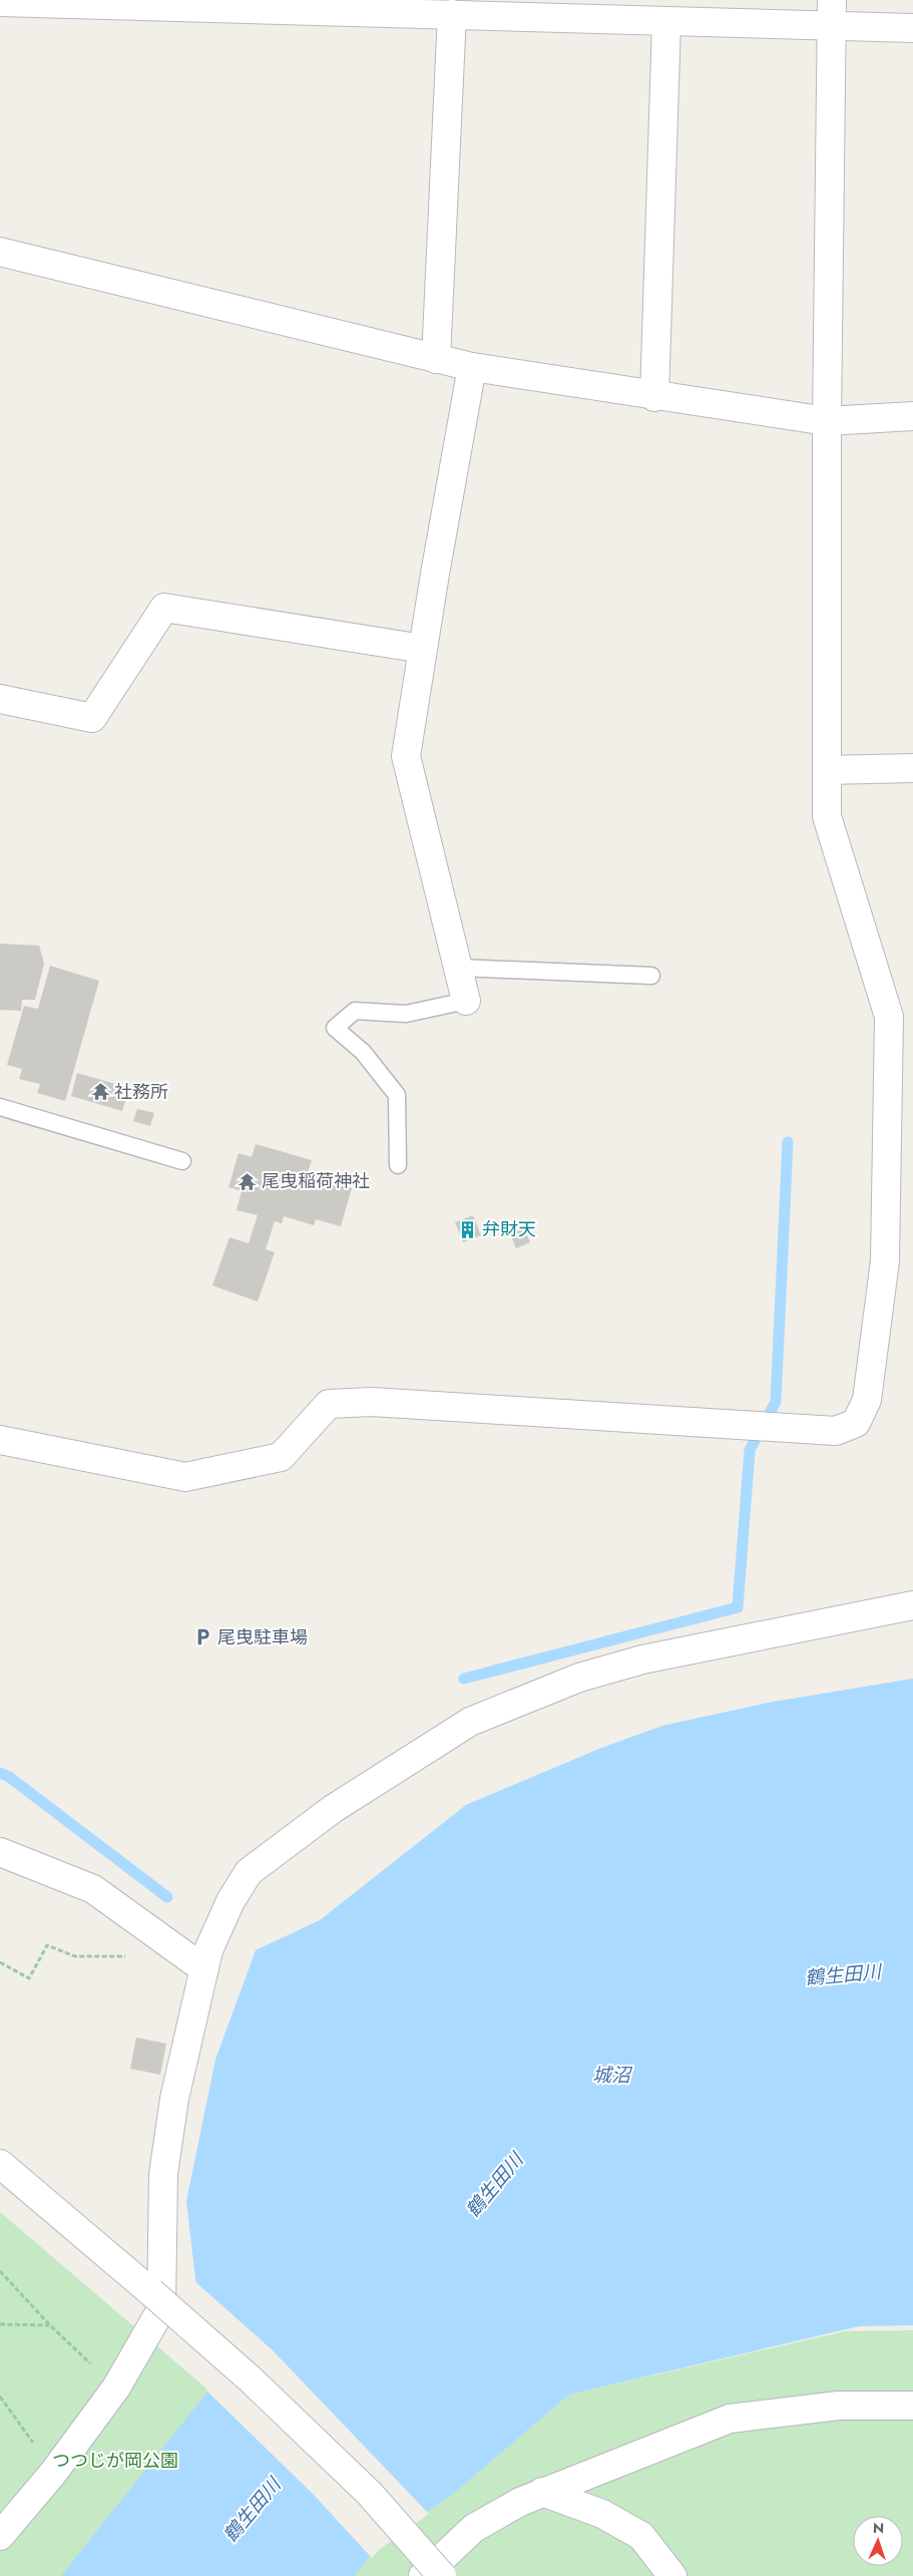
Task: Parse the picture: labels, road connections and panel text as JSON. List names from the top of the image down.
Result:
{
  "water": ["鶴生田川", "城沼"],
  "parks": ["つつじが岡公園"],
  "places": {
    "temple": ["社務所", "尾曳稲荷神社"],
    "building": ["弁財天"],
    "parking": ["尾曳駐車場"]
  },
  "north": "top"
}
